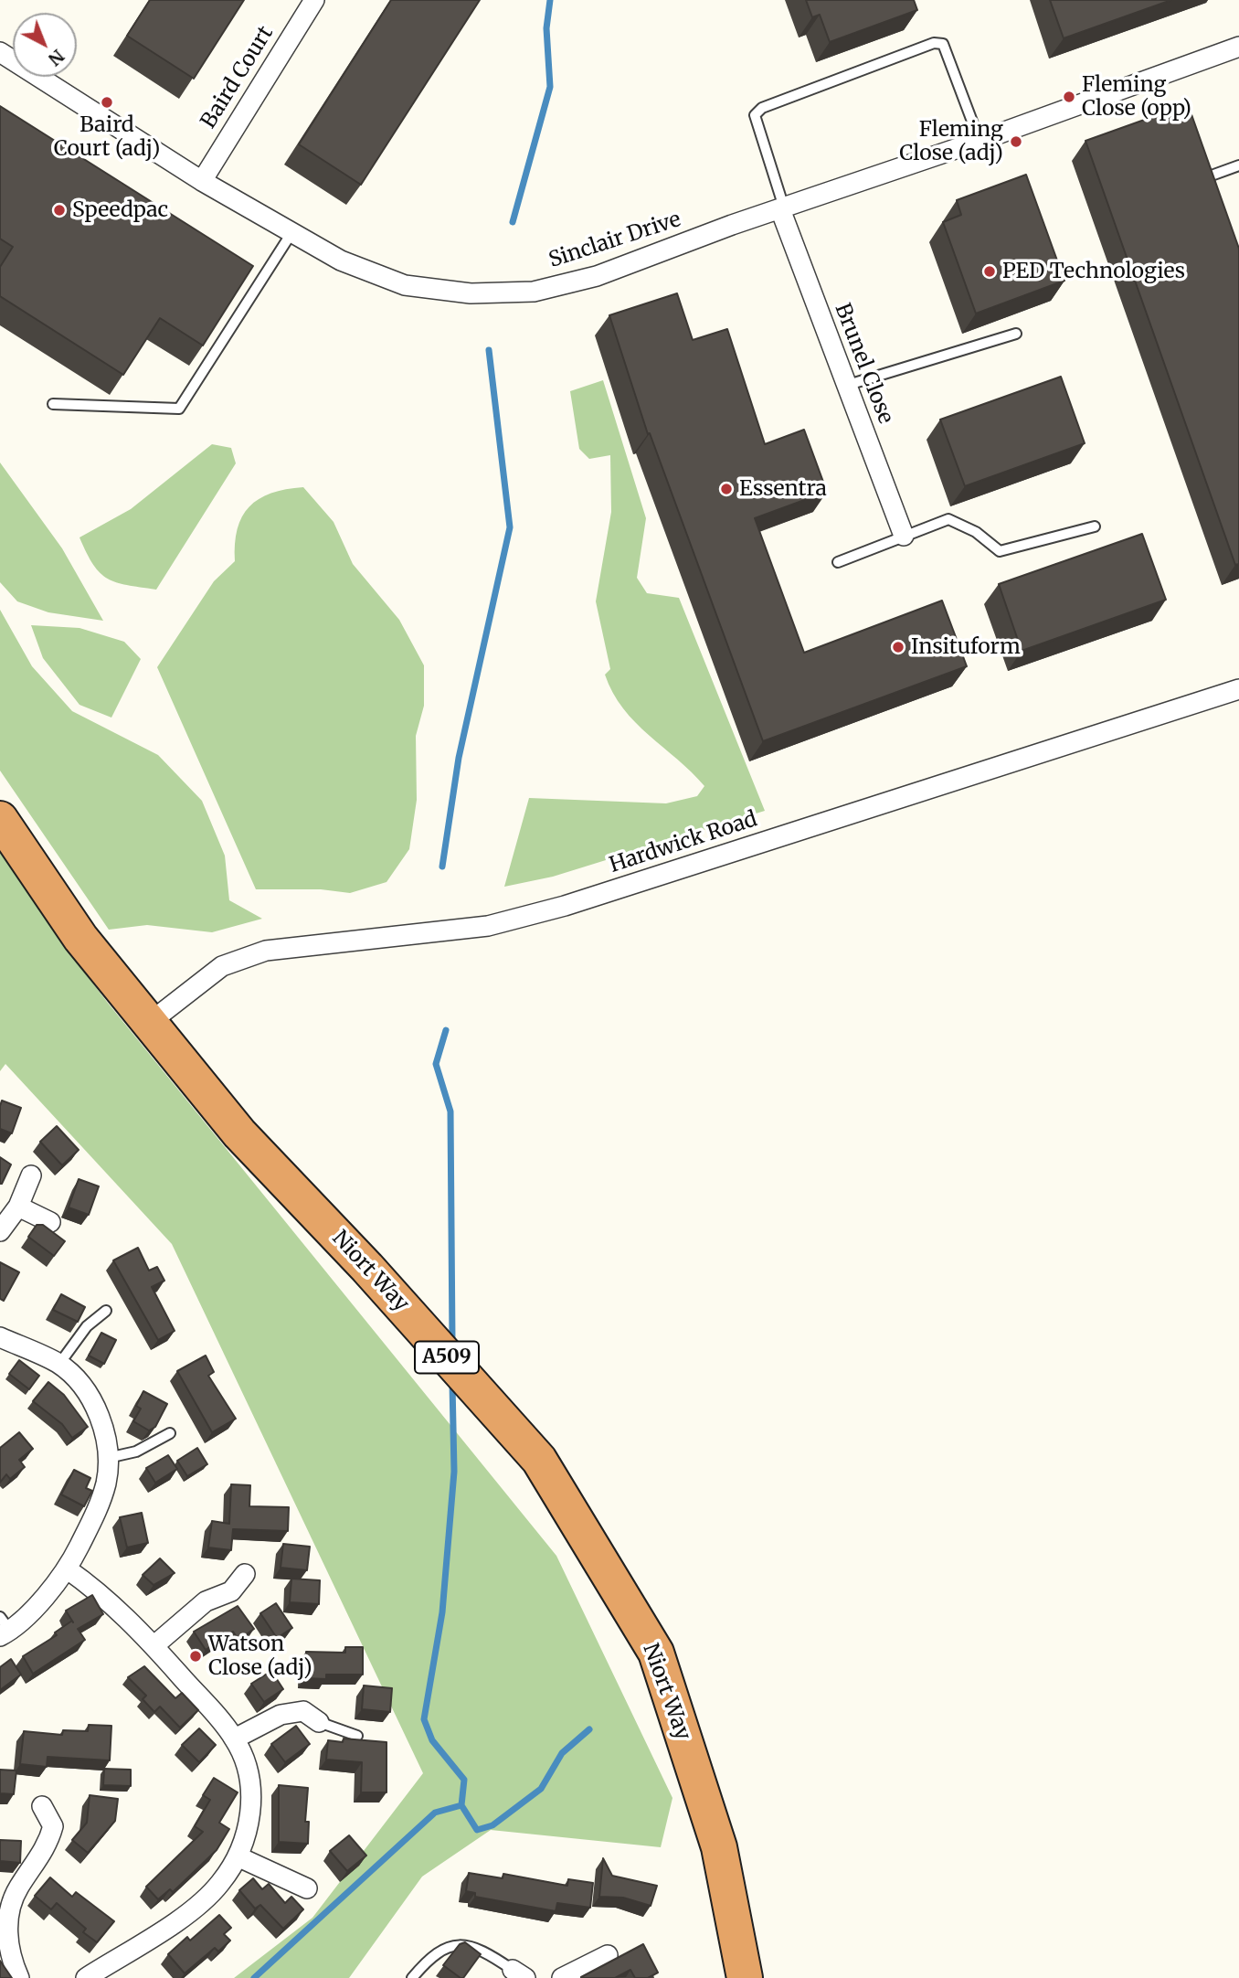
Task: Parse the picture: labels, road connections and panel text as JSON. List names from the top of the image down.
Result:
{
  "streets": {
    "highway": ["Niort Way", "A509"],
    "street": [
      "Baird Court",
      "Sinclair Drive",
      "Brunel Close",
      "Hardwick Road"
    ]
  },
  "crossings": [
    ["Baird Court", "Sinclair Drive"],
    ["Sinclair Drive", "Brunel Close"],
    ["Hardwick Road", "Niort Way"]
  ],
  "places": [
    "Fleming Close (opp)",
    "Baird Court (adj)",
    "Fleming Close (adj)",
    "Speedpac",
    "PED Technologies",
    "Essentra",
    "Insituform",
    "Watson Close (adj)"
  ],
  "north": "bottom right"
}
